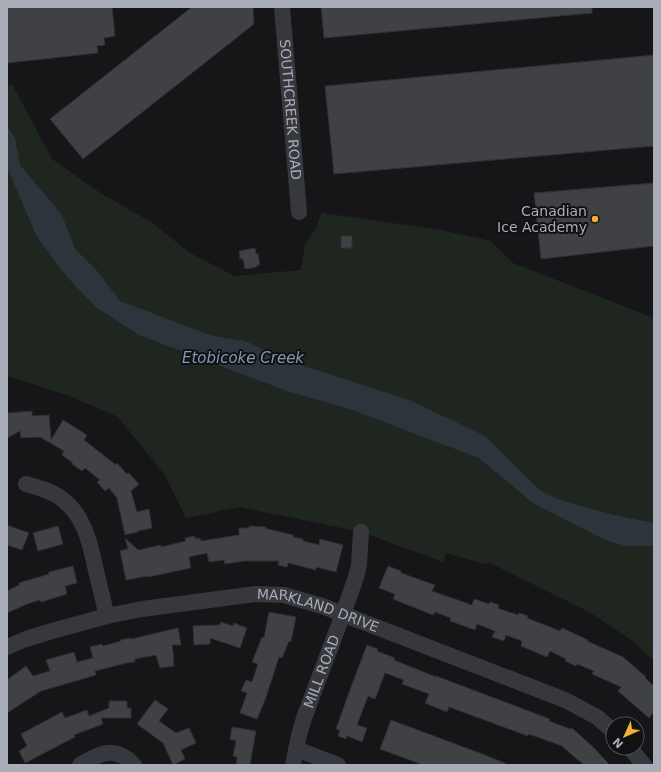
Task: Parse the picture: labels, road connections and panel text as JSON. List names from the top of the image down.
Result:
{
  "streets": {
    "street": ["SOUTHCREEK ROAD", "MARKLAND DRIVE", "MILL ROAD"]
  },
  "crossings": [
    ["MARKLAND DRIVE", "MILL ROAD"]
  ],
  "water": ["Etobicoke Creek"],
  "places": ["Canadian Ice Academy"],
  "north": "bottom left"
}
